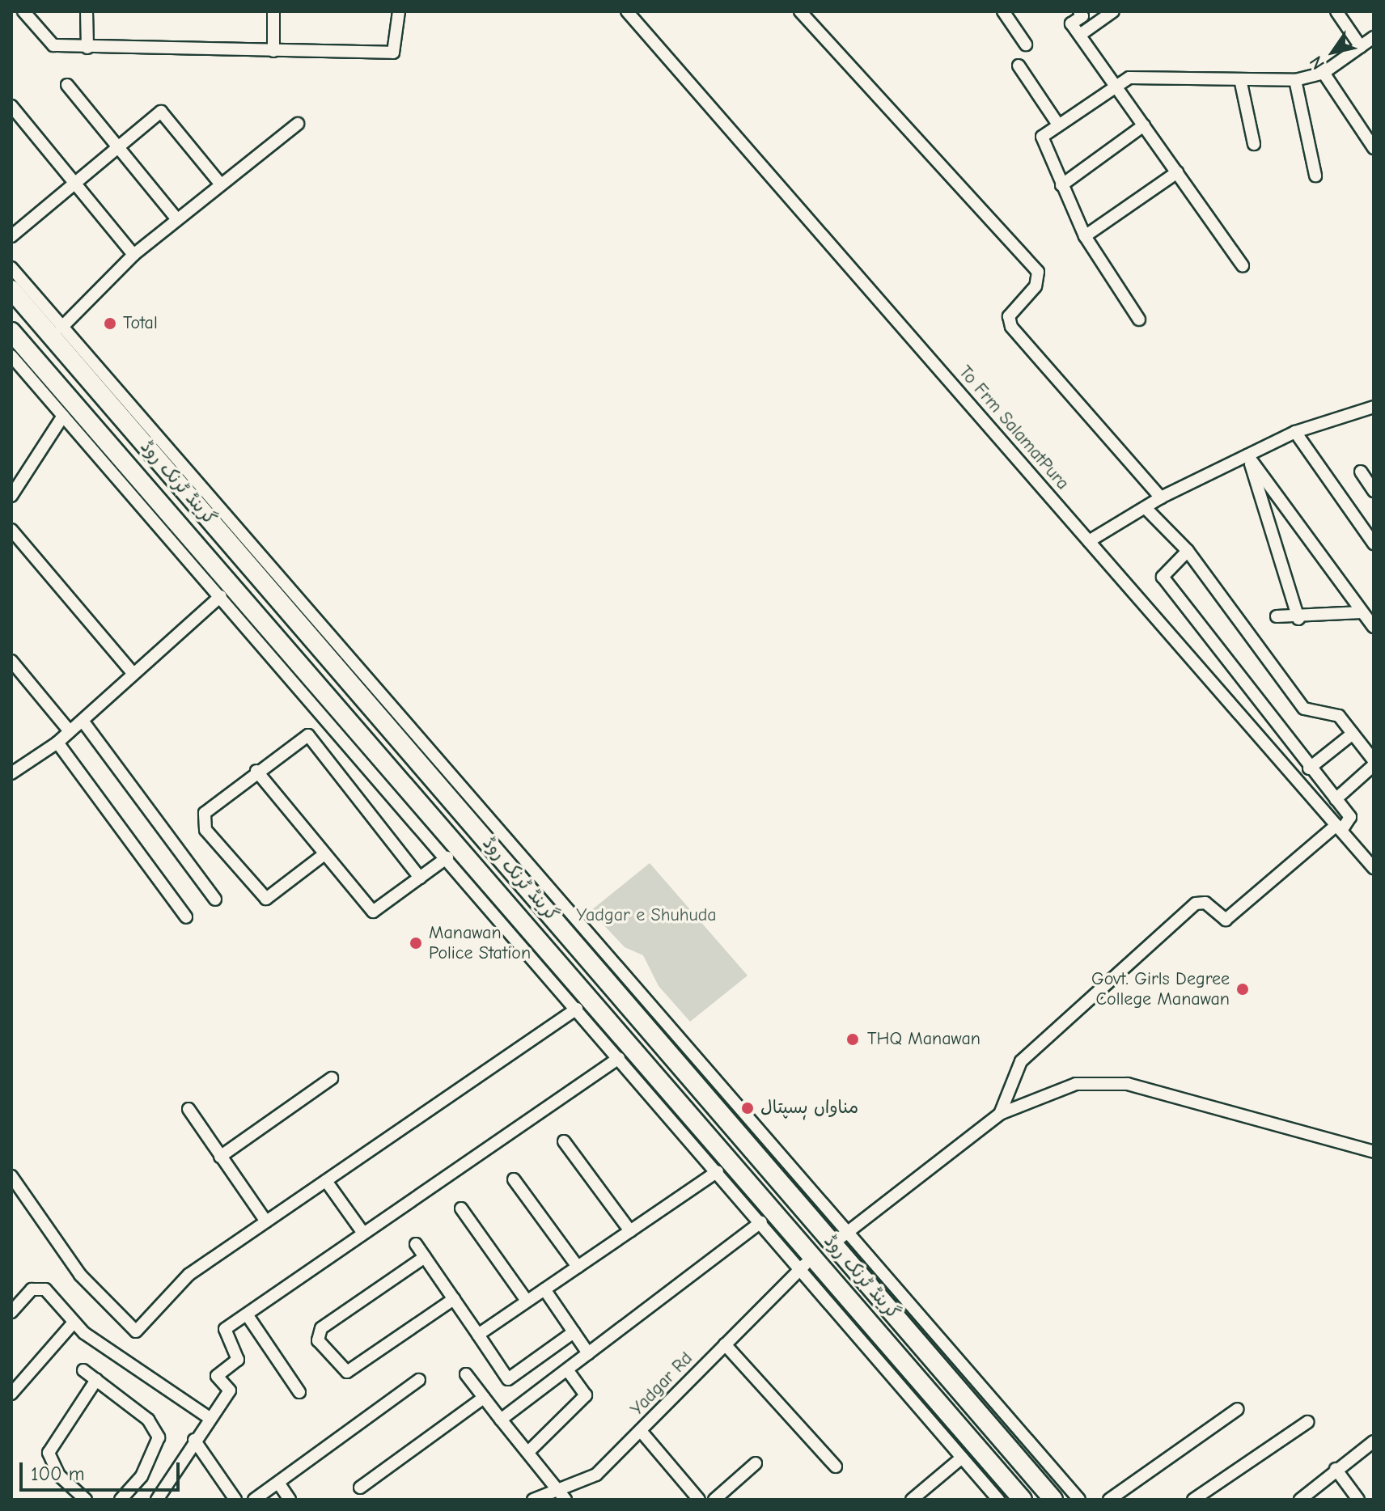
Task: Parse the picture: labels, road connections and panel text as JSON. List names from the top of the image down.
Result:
{
  "streets": {
    "highway": ["گرینڈ ٹرنک روڈ"],
    "street": ["To Frm SalamatPura", "Yadgar Rd"]
  },
  "crossings": [
    ["گرینڈ ٹرنک روڈ", "Yadgar Rd"]
  ],
  "parks": ["Yadgar e Shuhuda"],
  "places": [
    "Total",
    "Manawan Police Station",
    "Govt. Girls Degree College Manawan",
    "THQ Manawan",
    "مناواں ہسپتال"
  ],
  "scale_bar": "100 m",
  "north": "bottom left"
}
